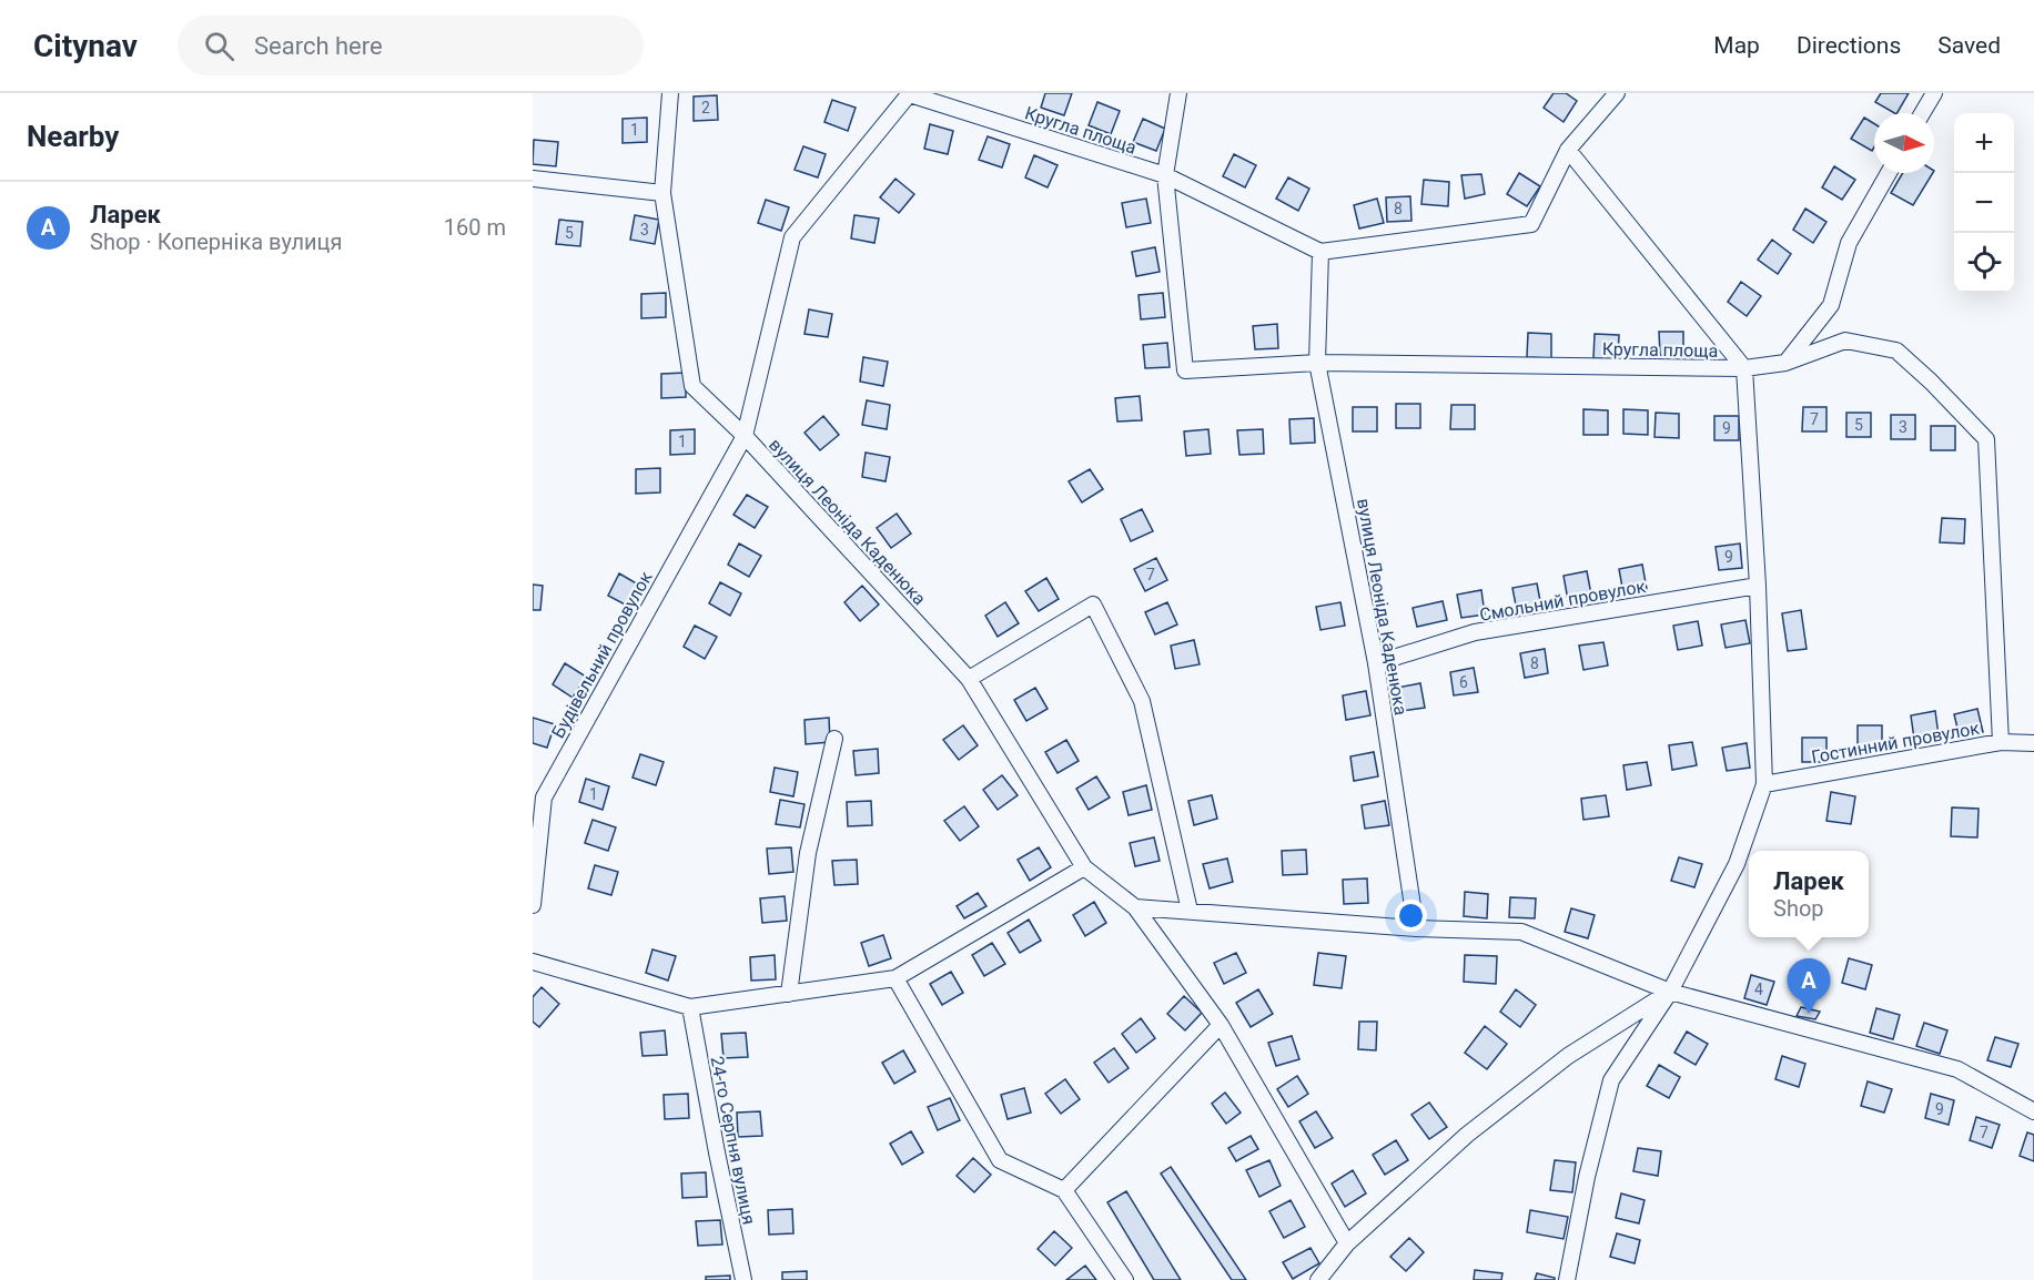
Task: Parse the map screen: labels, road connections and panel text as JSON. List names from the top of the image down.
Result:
{
  "streets": {
    "street": [
      "Кругла площа",
      "вулиця Леоніда Каденюка",
      "Смольний провулок",
      "Будівельний провулок",
      "Гостинний провулок",
      "24-го Серпня вулиця"
    ]
  },
  "crossings": [
    ["Кругла площа", "вулиця Леоніда Каденюка"],
    ["Кругла площа", "Гостинний провулок"],
    ["вулиця Леоніда Каденюка", "Смольний провулок"],
    ["вулиця Леоніда Каденюка", "Будівельний провулок"]
  ],
  "house_numbers": [
    "2",
    "1",
    "8",
    "3",
    "5",
    "7",
    "5",
    "3",
    "9",
    "1",
    "9",
    "7",
    "8",
    "6",
    "1",
    "4",
    "9",
    "7"
  ],
  "north": "right",
  "page": {
    "header": "Citynav",
    "search": "Search here",
    "nav": ["Map", "Directions", "Saved"],
    "heading": "Nearby",
    "map_buttons": ["+", "−"],
    "list": [
      {
        "mark": "A",
        "name": "Ларек",
        "note": "Shop · Коперніка вулиця",
        "value": "160 m"
      }
    ],
    "popup": ["Ларек", "Shop"],
    "pins": "A"
  }
}
